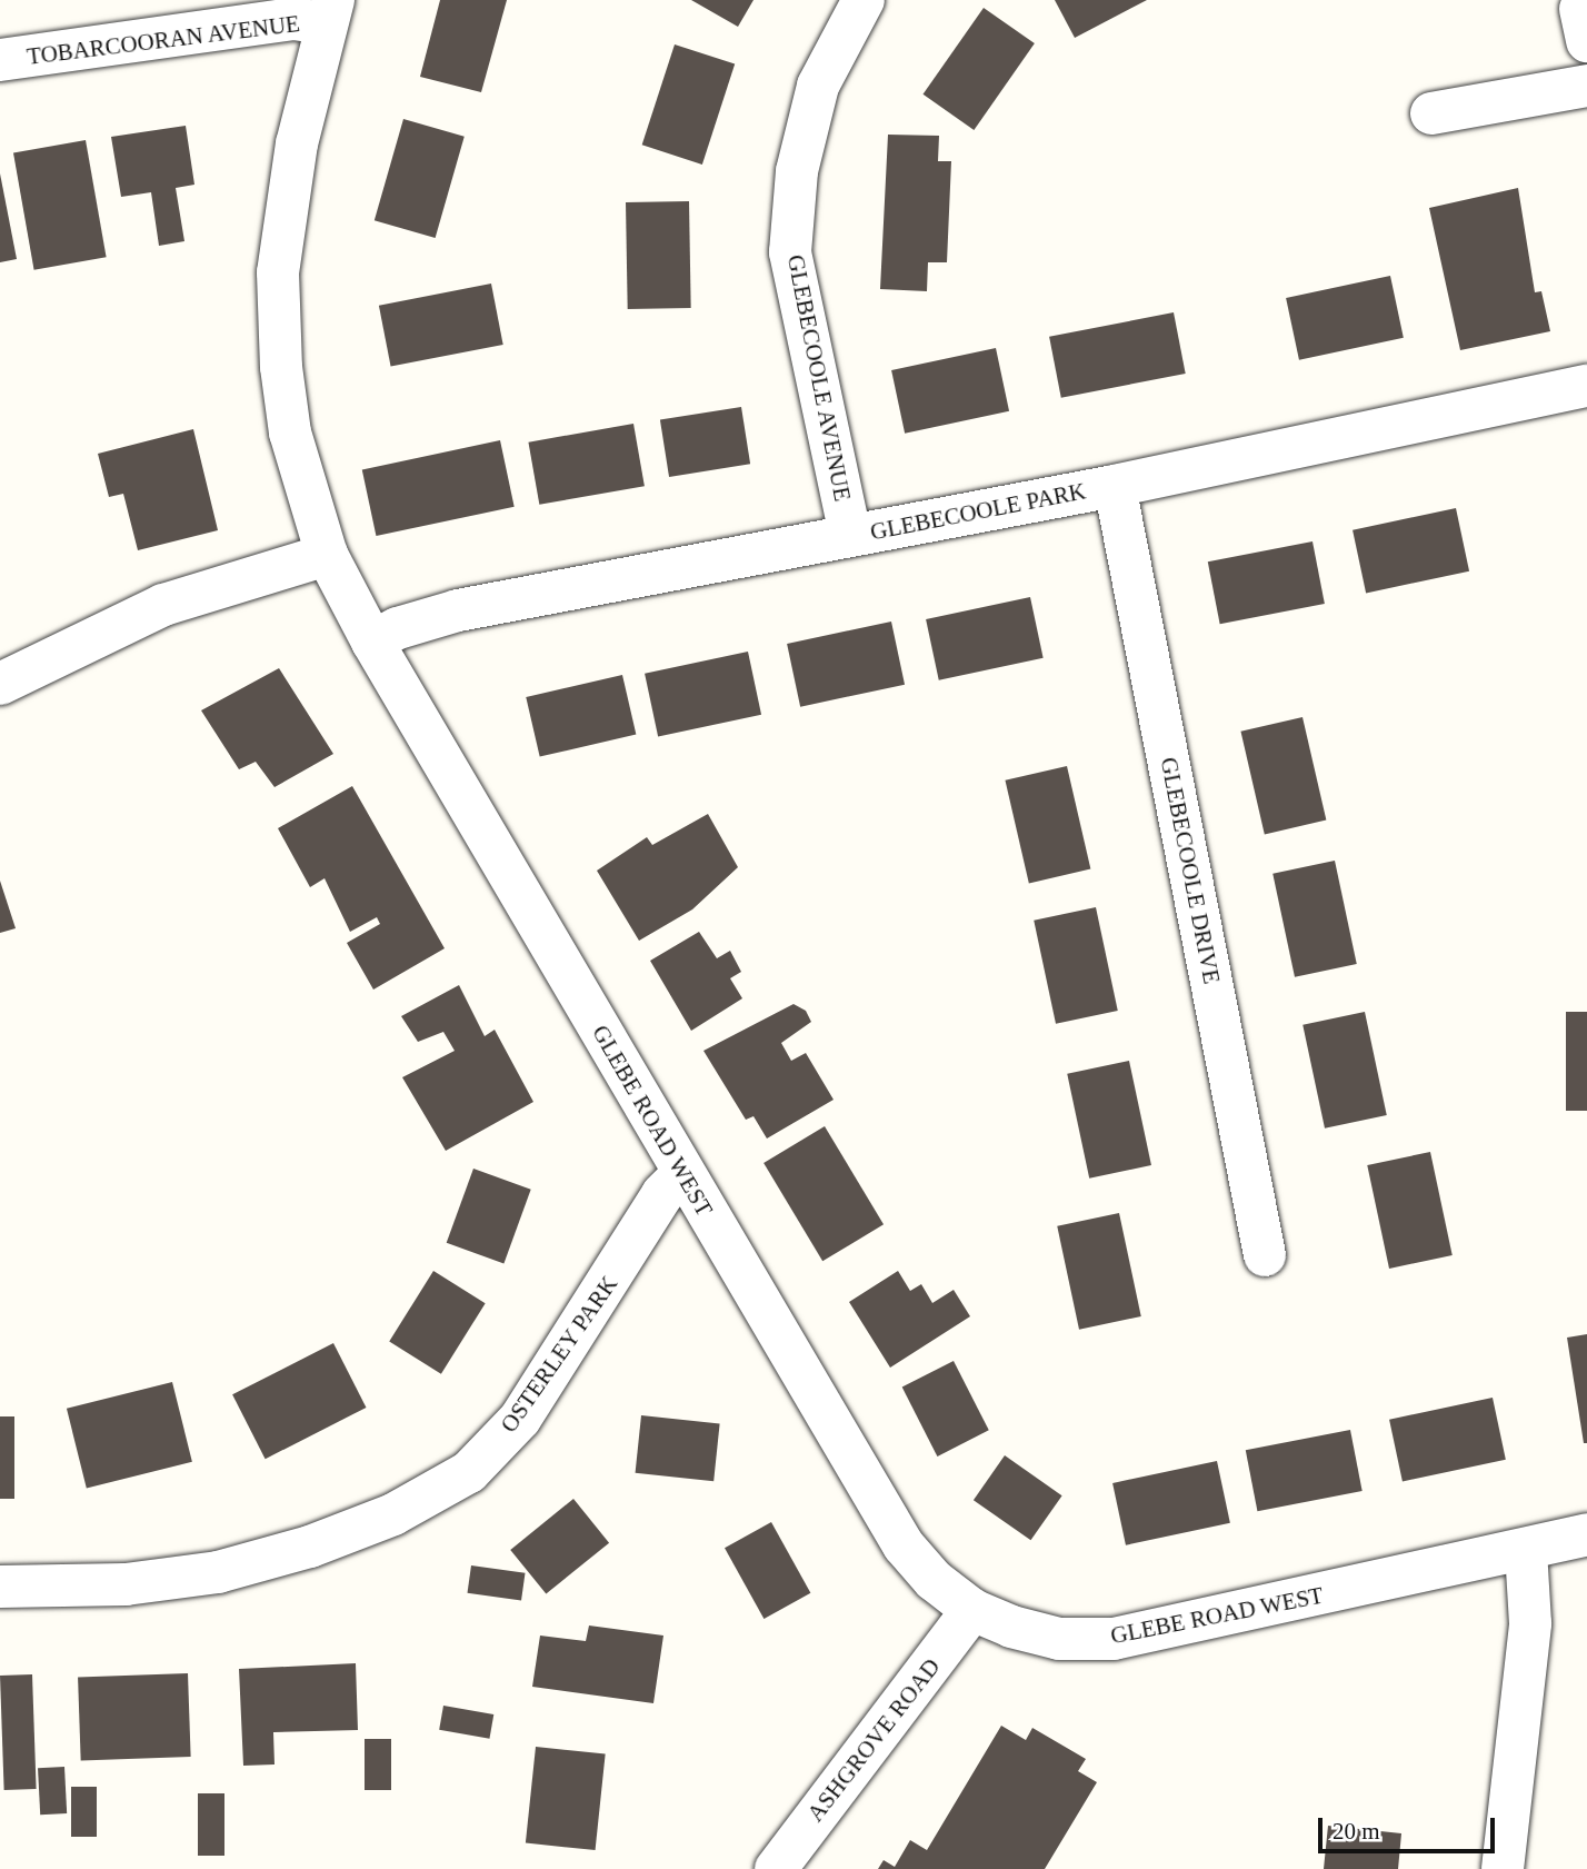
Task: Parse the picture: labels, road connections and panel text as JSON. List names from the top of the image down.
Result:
{
  "streets": {
    "street": [
      "TOBARCOORAN AVENUE",
      "GLEBECOOLE AVENUE",
      "GLEBECOOLE PARK",
      "GLEBECOOLE DRIVE",
      "GLEBE ROAD WEST",
      "OSTERLEY PARK",
      "ASHGROVE ROAD"
    ]
  },
  "crossings": [
    ["TOBARCOORAN AVENUE", "GLEBE ROAD WEST"],
    ["GLEBECOOLE AVENUE", "GLEBECOOLE PARK"],
    ["GLEBECOOLE PARK", "GLEBECOOLE DRIVE"],
    ["GLEBECOOLE PARK", "GLEBE ROAD WEST"],
    ["GLEBE ROAD WEST", "OSTERLEY PARK"],
    ["GLEBE ROAD WEST", "ASHGROVE ROAD"]
  ],
  "scale_bar": "20 m"
}
